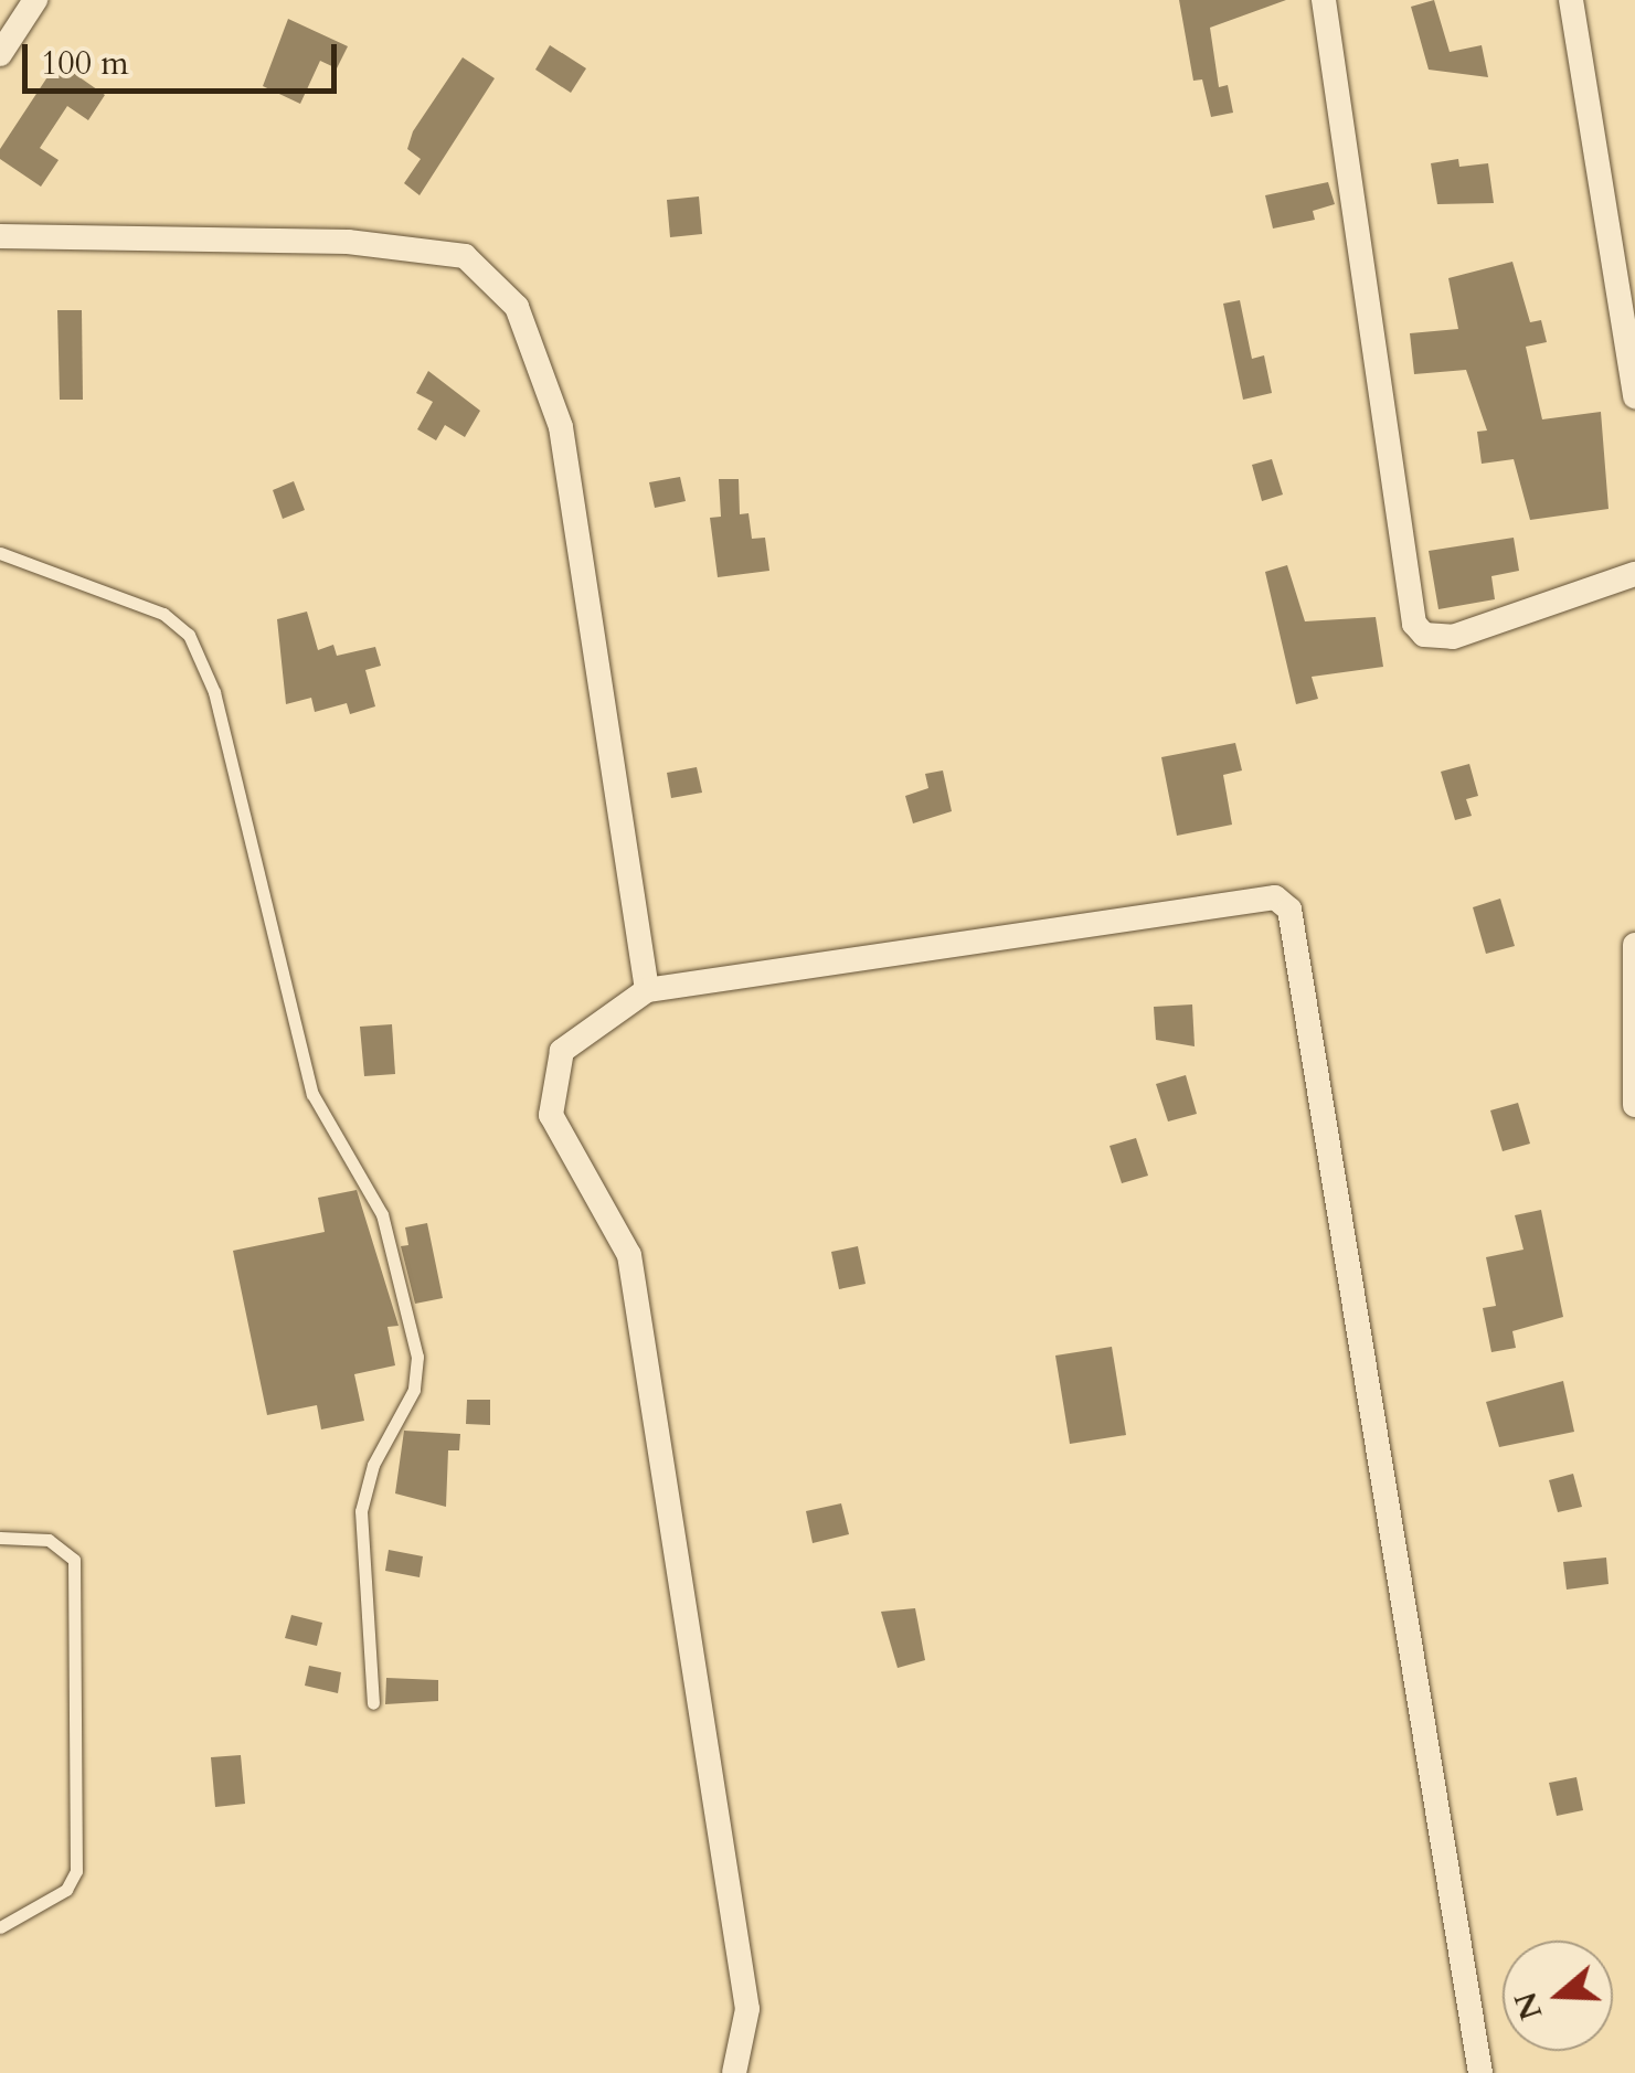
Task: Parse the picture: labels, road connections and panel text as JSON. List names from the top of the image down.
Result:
{
  "scale_bar": "100 m",
  "north": "left"
}
